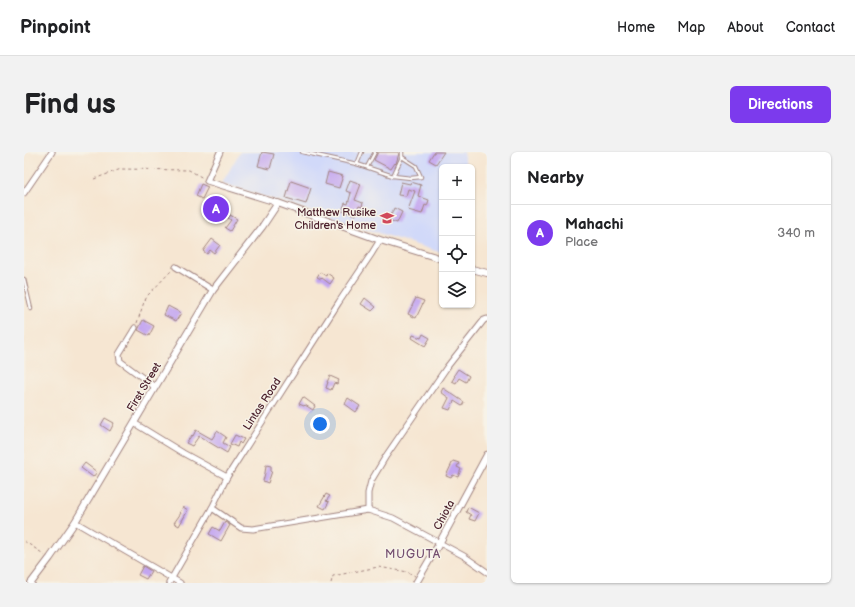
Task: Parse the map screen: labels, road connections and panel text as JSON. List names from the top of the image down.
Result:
{
  "streets": {
    "street": ["First Street", "Lintas Road", "Chiota"]
  },
  "districts": ["MUGUTA"],
  "places": {
    "school or university": ["Matthew Rusike Children's Home"]
  },
  "page": {
    "header": "Pinpoint",
    "nav": [
      "Home",
      "Map",
      "About",
      "Contact"
    ],
    "buttons": "Directions",
    "title": "Find us",
    "heading": "Nearby",
    "map_buttons": ["+", "−"],
    "pins": "A",
    "list": [
      {
        "mark": "A",
        "name": "Mahachi",
        "note": "Place",
        "value": "340 m"
      }
    ]
  }
}
